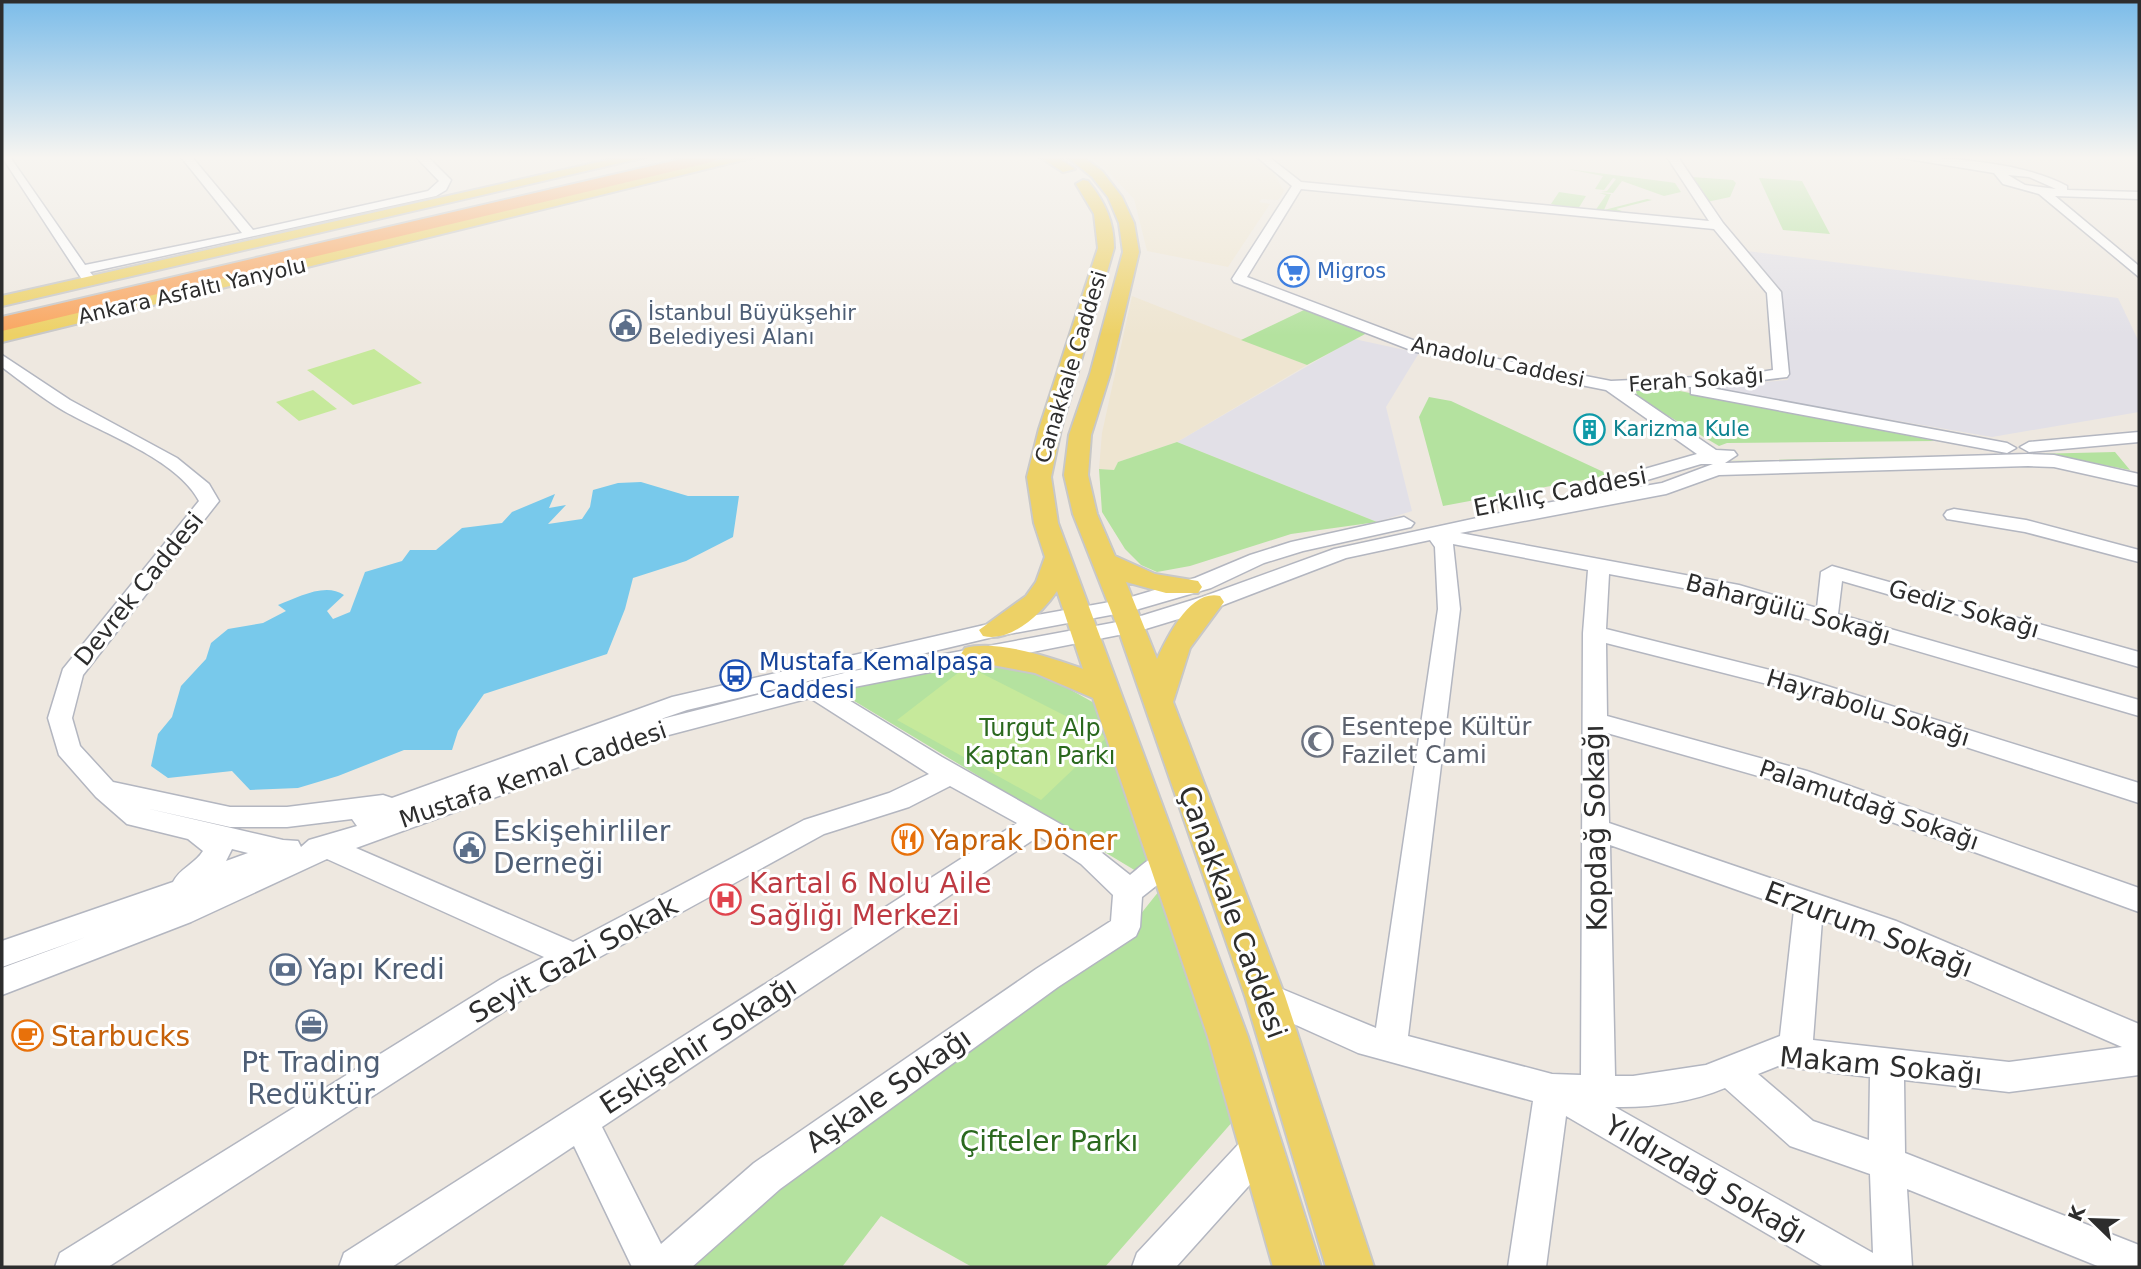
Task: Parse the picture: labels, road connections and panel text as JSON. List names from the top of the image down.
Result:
{
  "streets": {
    "main road": ["Ankara Asfaltı Yanyolu", "Canakkale Caddesi", "Çanakkale Caddesi"],
    "street": [
      "Anadolu Caddesi",
      "Ferah Sokağı",
      "Erkılıç Caddesi",
      "Devrek Caddesi",
      "Bahargülü Sokağı",
      "Gediz Sokağı",
      "Hayrabolu Sokağı",
      "Mustafa Kemal Caddesi",
      "Palamutdağ Sokağı",
      "Kopdağ Sokağı",
      "Erzurum Sokağı",
      "Seyit Gazi Sokak",
      "Eskişehir Sokağı",
      "Makam Sokağı",
      "Aşkale Sokağı",
      "Yıldızdağ Sokağı"
    ]
  },
  "crossings": [
    ["Anadolu Caddesi", "Ferah Sokağı"],
    ["Anadolu Caddesi", "Erkılıç Caddesi"],
    ["Canakkale Caddesi", "Mustafa Kemal Caddesi"],
    ["Canakkale Caddesi", "Çanakkale Caddesi"],
    ["Erkılıç Caddesi", "Bahargülü Sokağı"],
    ["Devrek Caddesi", "Mustafa Kemal Caddesi"],
    ["Bahargülü Sokağı", "Gediz Sokağı"],
    ["Bahargülü Sokağı", "Kopdağ Sokağı"],
    ["Hayrabolu Sokağı", "Kopdağ Sokağı"],
    ["Palamutdağ Sokağı", "Kopdağ Sokağı"],
    ["Kopdağ Sokağı", "Erzurum Sokağı"],
    ["Kopdağ Sokağı", "Makam Sokağı"],
    ["Çanakkale Caddesi", "Makam Sokağı"],
    ["Makam Sokağı", "Yıldızdağ Sokağı"]
  ],
  "parks": ["Turgut Alp Kaptan Parkı", "Çifteler Parkı"],
  "places": {
    "supermarket": ["Migros"],
    "public building": ["İstanbul Büyükşehir Belediyesi Alanı", "Eskişehirliler Derneği"],
    "building": ["Karizma Kule"],
    "bus stop": ["Mustafa Kemalpaşa Caddesi̇"],
    "mosque": ["Esentepe Kültür Fazilet Cami"],
    "restaurant": ["Yaprak Döner"],
    "hospital": ["Kartal 6 Nolu Aile Sağlığı Merkezi"],
    "bank": ["Yapı Kredi"],
    "office": ["Pt Trading Redüktür"],
    "cafe": ["Starbucks"]
  },
  "north": "top left"
}
